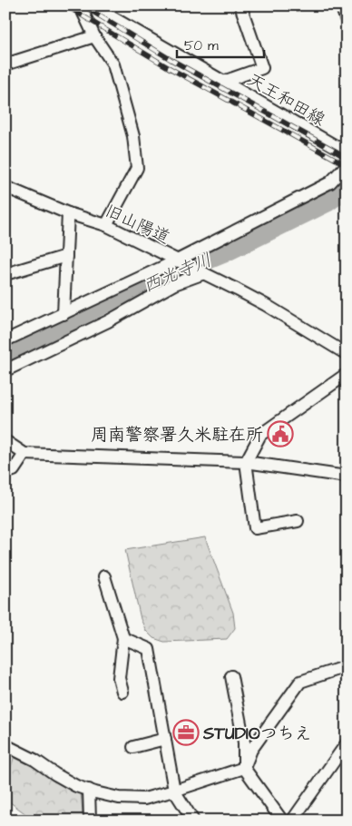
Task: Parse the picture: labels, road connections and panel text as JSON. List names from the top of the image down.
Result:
{
  "streets": {
    "street": ["天王和田線", "旧山陽道"]
  },
  "water": ["西光寺川"],
  "places": {
    "public building": ["周南警察署久米駐在所"],
    "office": ["STUDIOつちえ"]
  },
  "scale_bar": "50 m"
}
